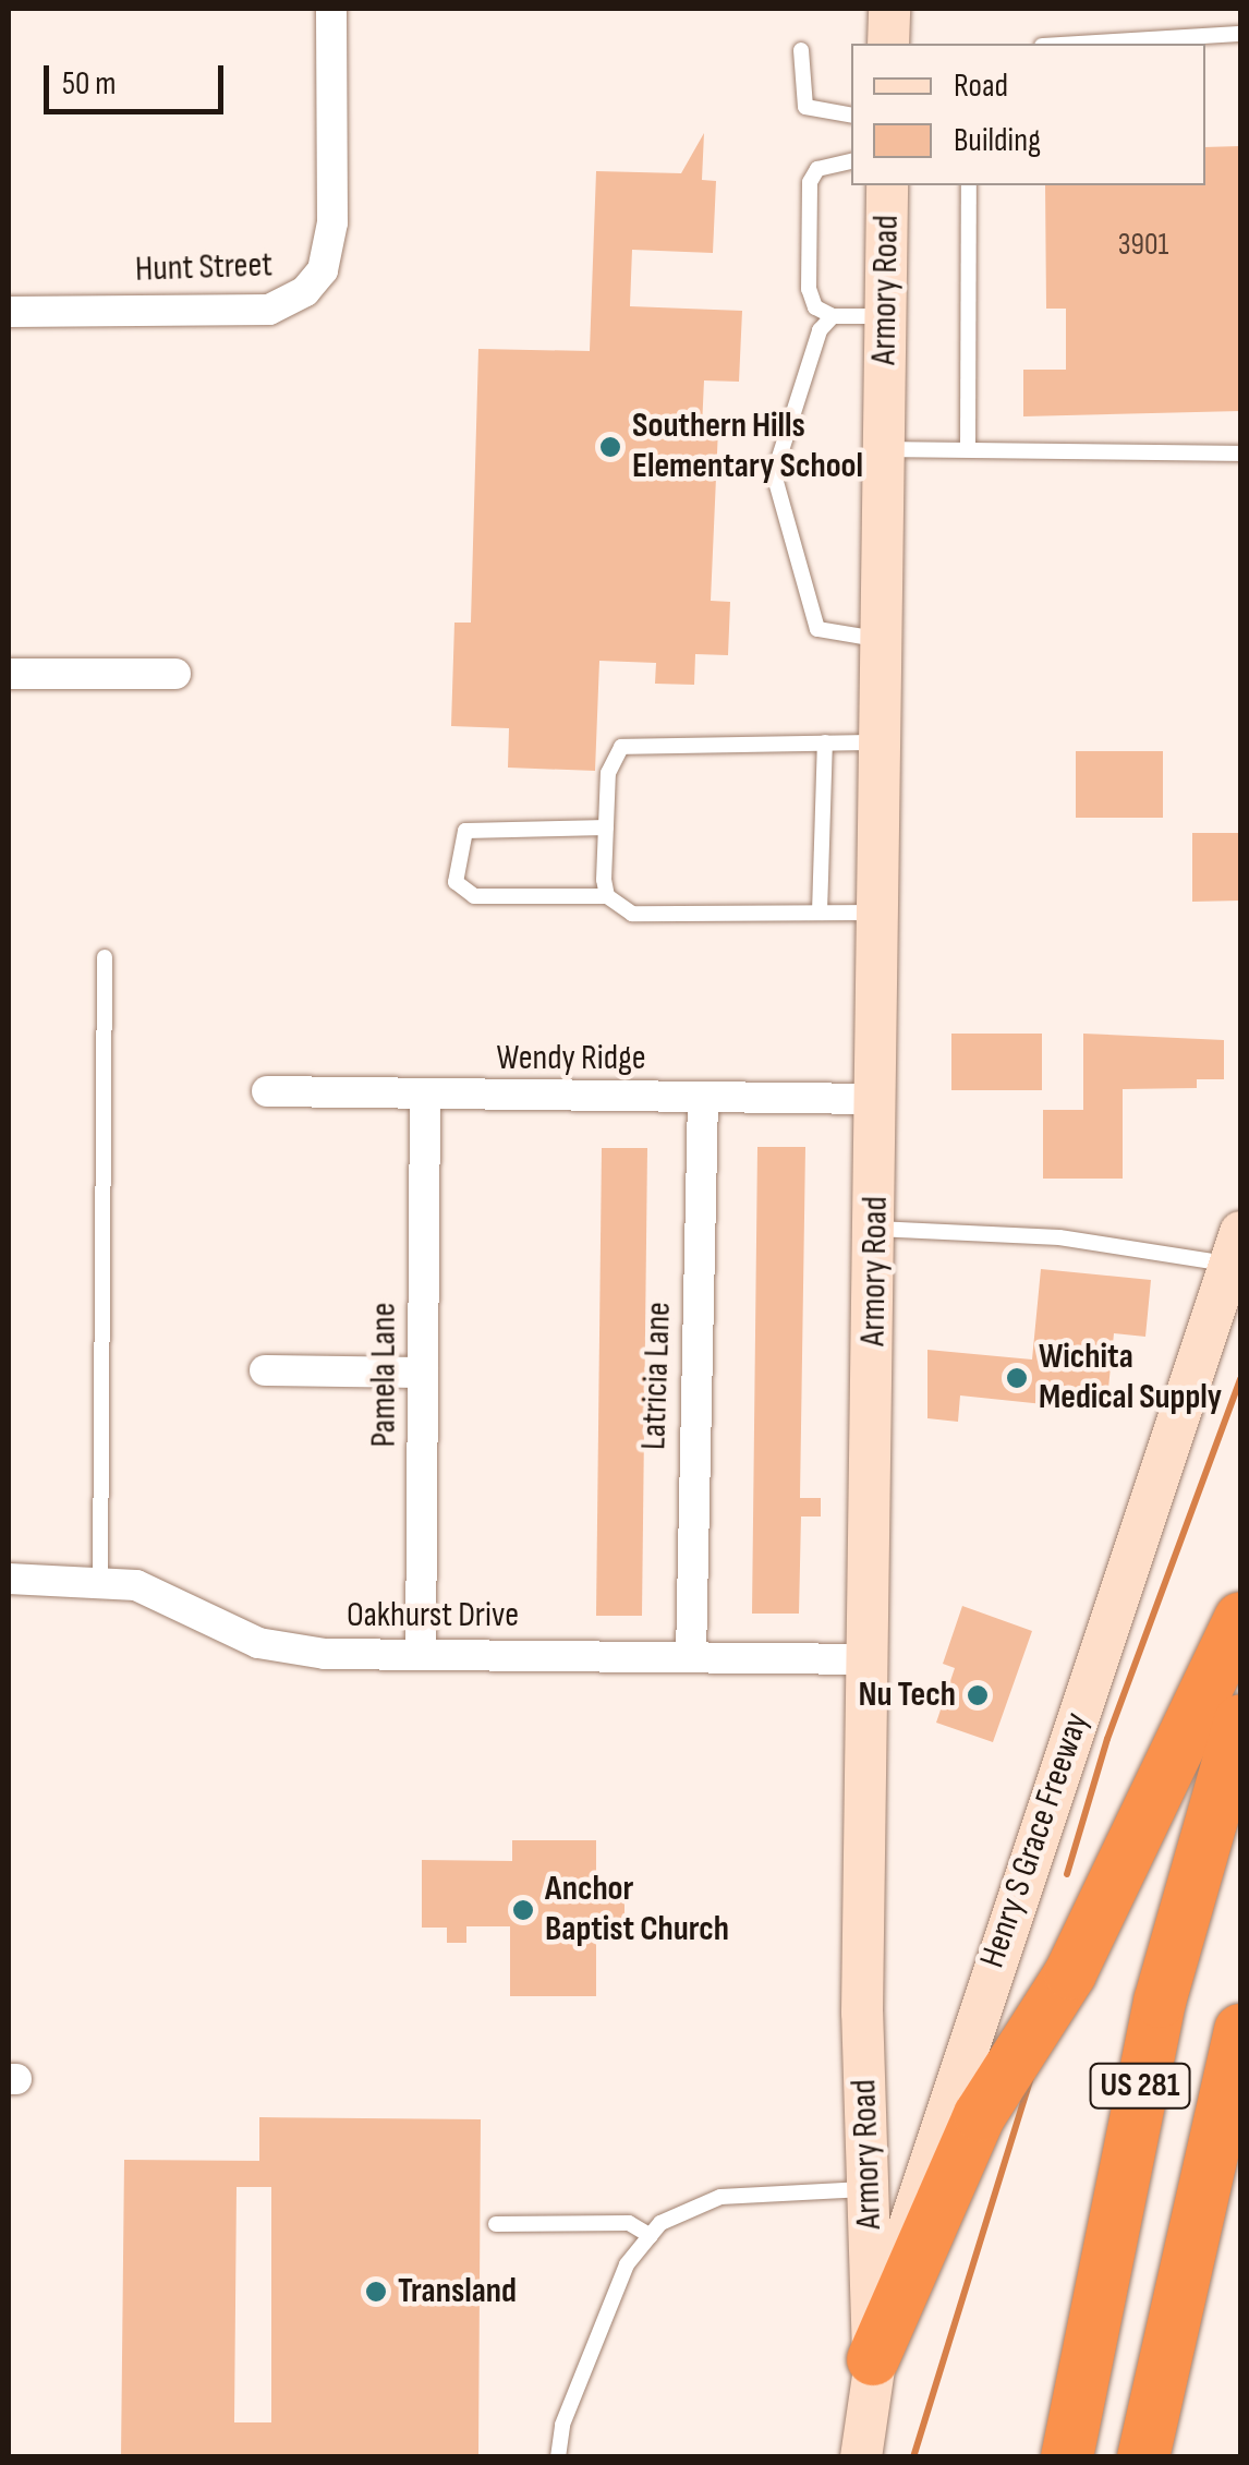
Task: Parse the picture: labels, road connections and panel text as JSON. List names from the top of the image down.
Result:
{
  "streets": {
    "highway": ["US 281"],
    "street": [
      "Hunt Street",
      "Armory Road",
      "Wendy Ridge",
      "Pamela Lane",
      "Latricia Lane",
      "Oakhurst Drive",
      "Henry S Grace Freeway"
    ]
  },
  "crossings": [
    ["Armory Road", "Wendy Ridge"],
    ["Armory Road", "Oakhurst Drive"],
    ["Armory Road", "Henry S Grace Freeway"],
    ["Wendy Ridge", "Pamela Lane"],
    ["Wendy Ridge", "Latricia Lane"],
    ["Pamela Lane", "Oakhurst Drive"],
    ["Latricia Lane", "Oakhurst Drive"]
  ],
  "places": [
    "Southern Hills Elementary School",
    "Wichita Medical Supply",
    "Nu Tech",
    "Anchor Baptist Church",
    "Transland"
  ],
  "house_numbers": ["3901"],
  "legend": ["Road", "Building"],
  "scale_bar": "50 m"
}
